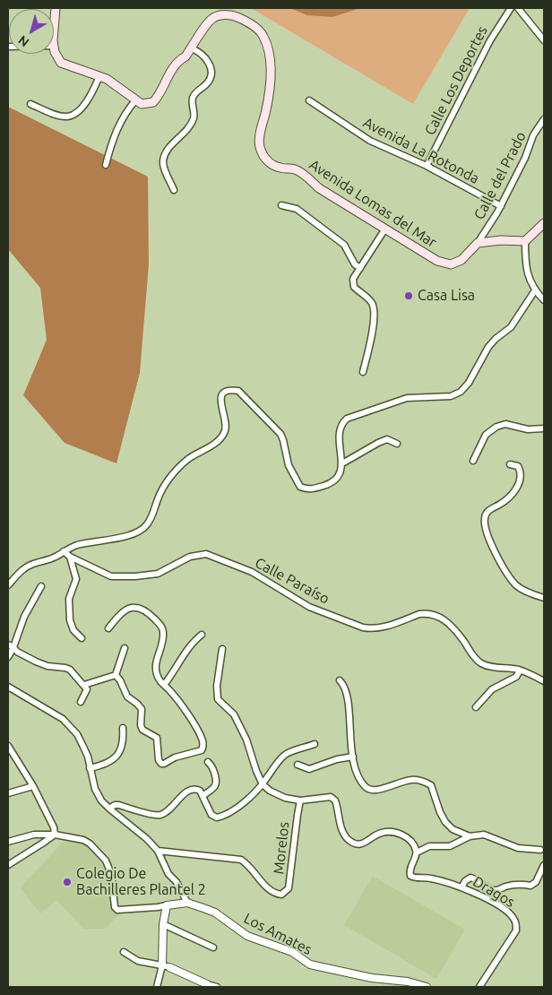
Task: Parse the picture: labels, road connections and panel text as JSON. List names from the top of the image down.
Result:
{
  "streets": {
    "main road": ["Avenida Lomas del Mar"],
    "street": [
      "Calle Los Deportes",
      "Avenida La Rotonda",
      "Calle del Prado",
      "Calle Paraíso",
      "Morelos",
      "Dragos",
      "Los Amates"
    ]
  },
  "crossings": [
    ["Calle Los Deportes", "Avenida La Rotonda"],
    ["Avenida La Rotonda", "Calle del Prado"],
    ["Calle del Prado", "Avenida Lomas del Mar"]
  ],
  "places": ["Casa Lisa", "Colegio De Bachilleres Plantel 2"],
  "north": "bottom left"
}
